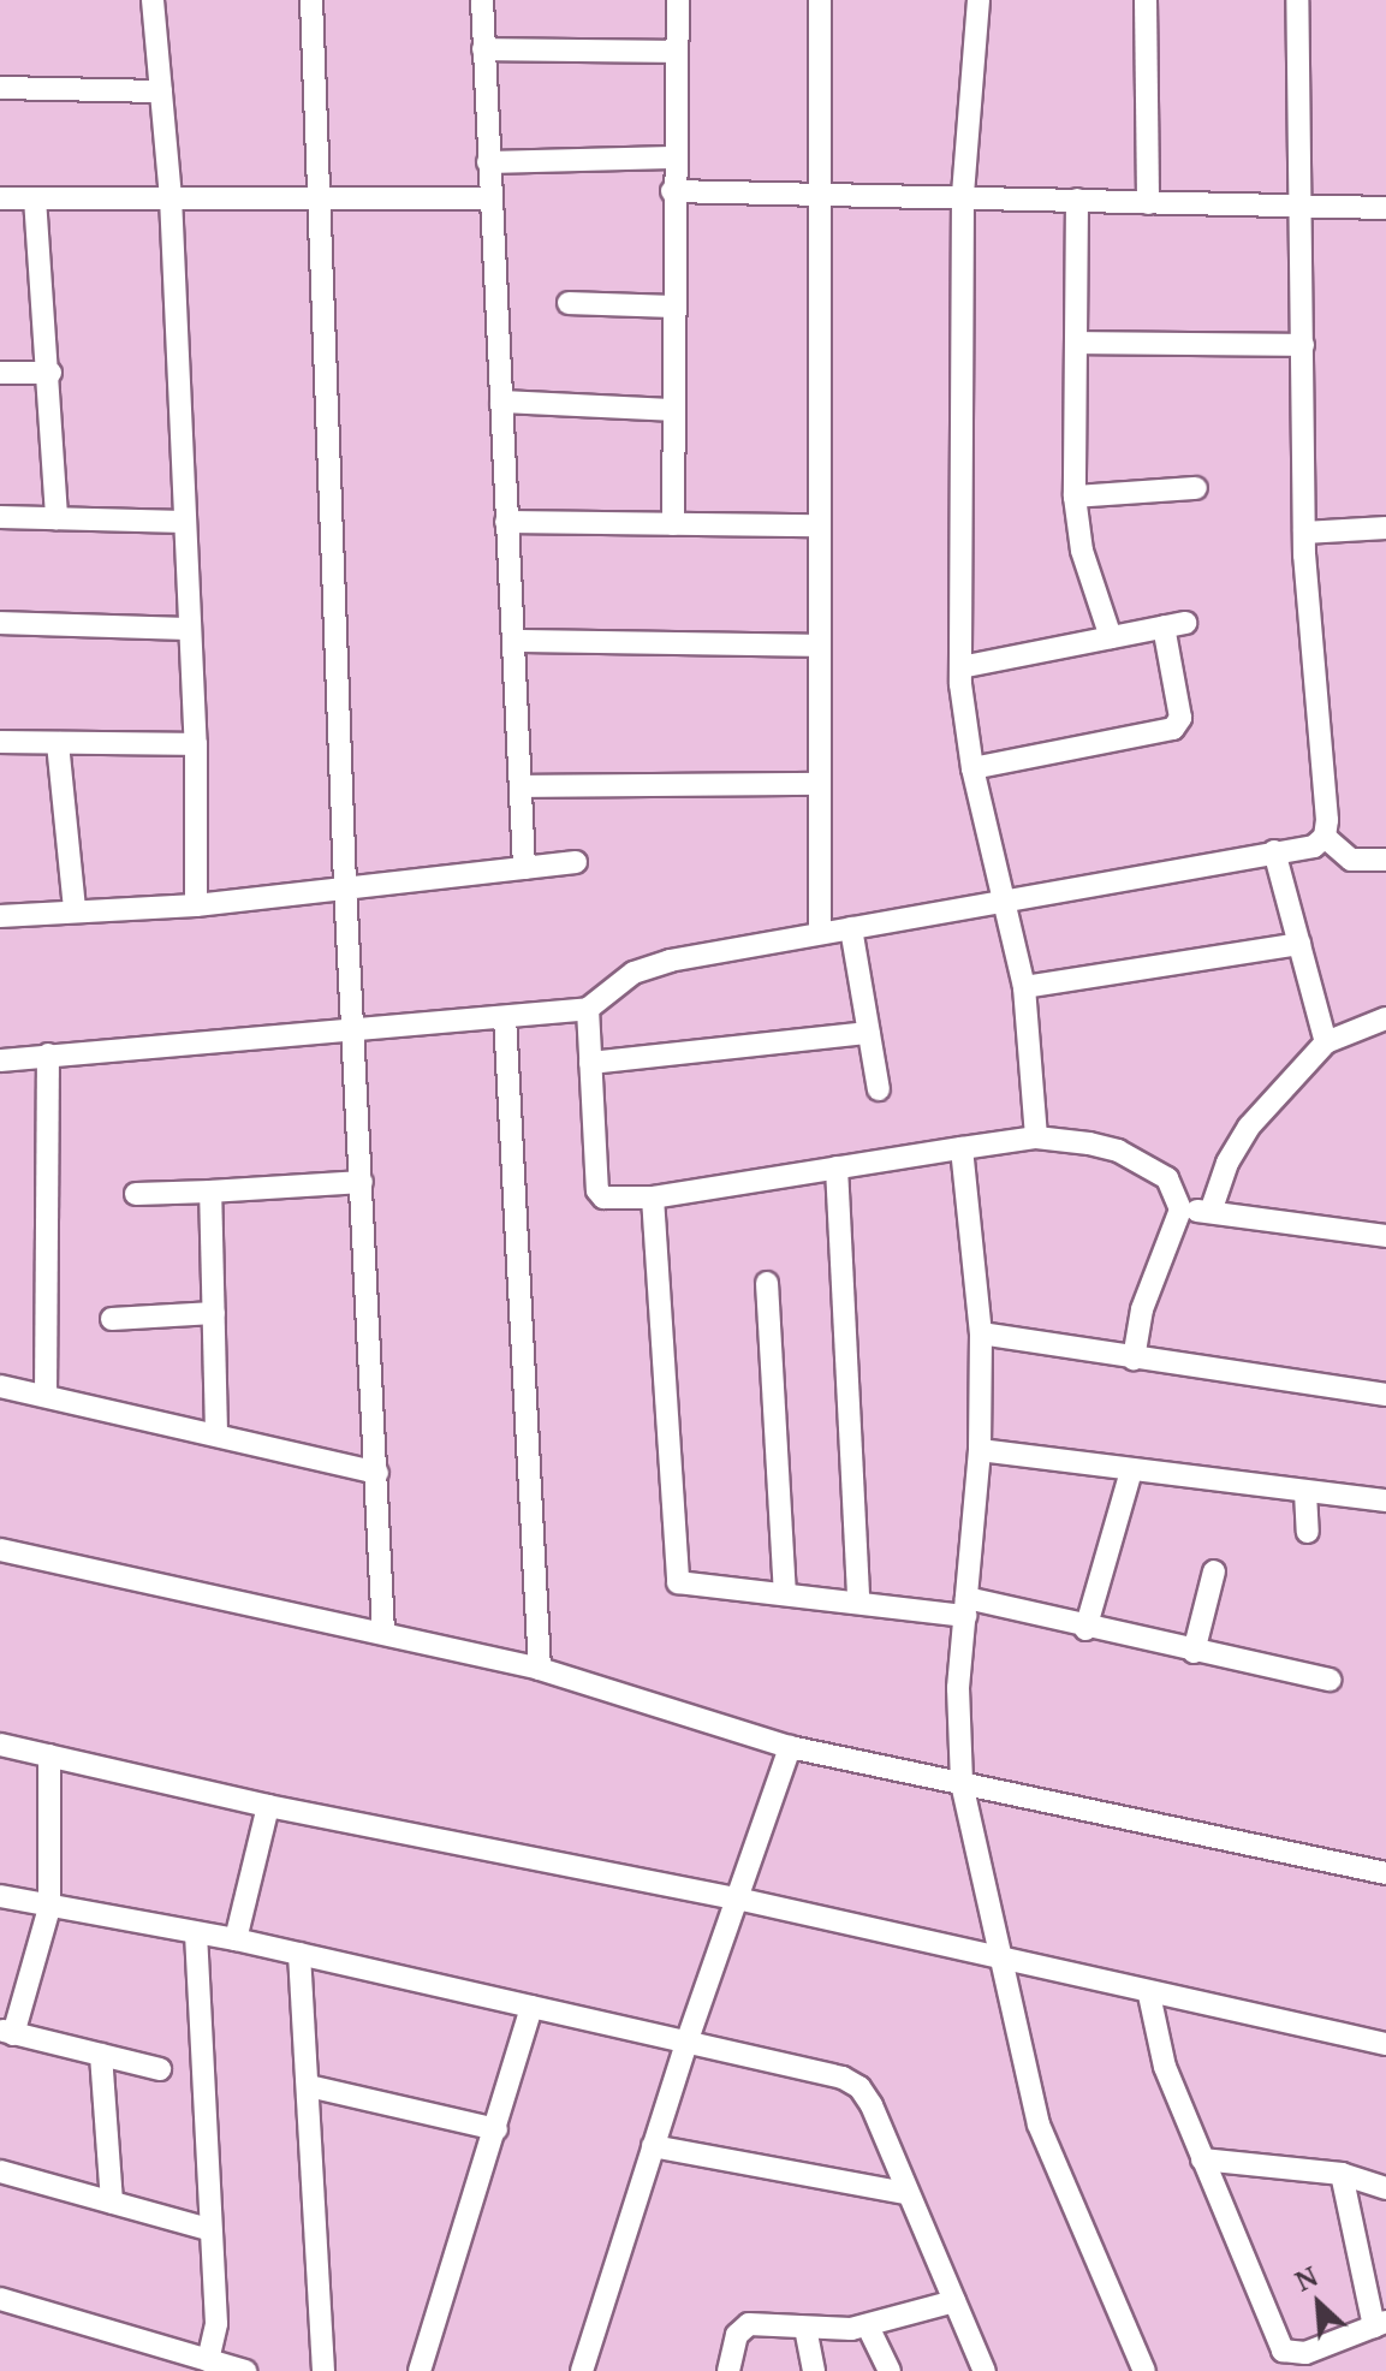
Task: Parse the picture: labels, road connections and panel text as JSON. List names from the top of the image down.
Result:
{
  "north": "top left"
}
